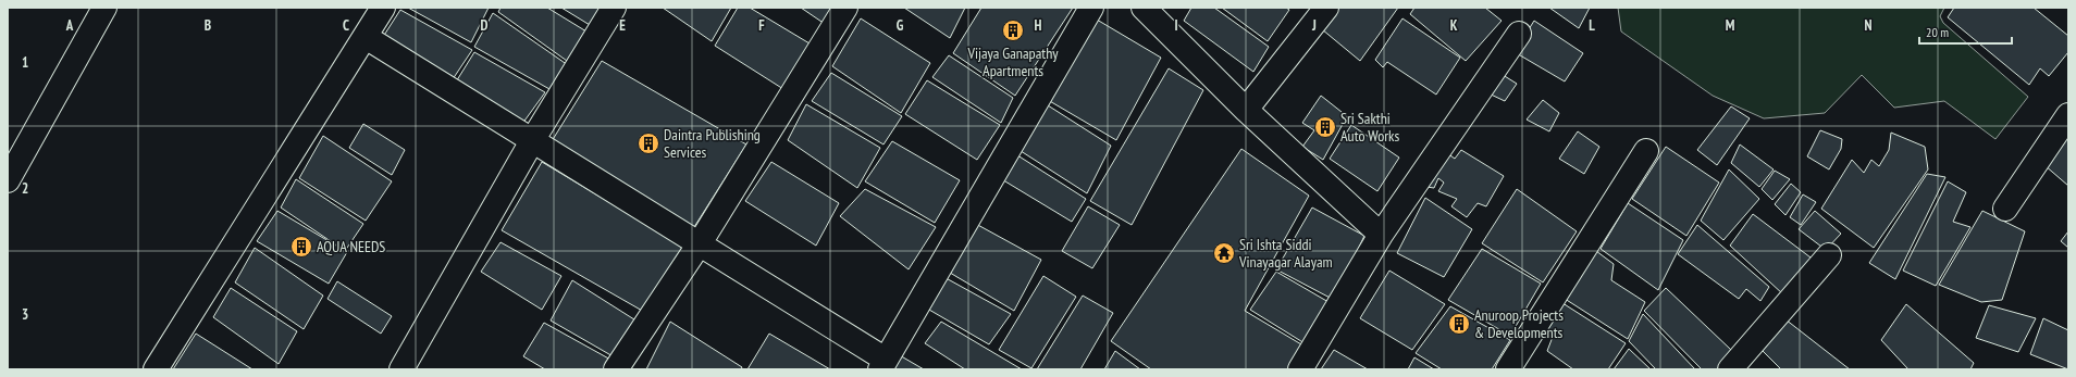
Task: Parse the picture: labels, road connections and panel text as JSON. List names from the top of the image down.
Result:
{
  "places": {
    "building": [
      "Vijaya Ganapathy Apartments",
      "Sri Sakthi Auto Works",
      "Daintra Publishing Services",
      "AQUA NEEDS",
      "Anuroop Projects & Developments"
    ],
    "temple": ["Sri Ishta Siddi Vinayagar Alayam"]
  },
  "scale_bar": "20 m",
  "grid": {
    "columns": [
      "A",
      "B",
      "C",
      "D",
      "E",
      "F",
      "G",
      "H",
      "I",
      "J",
      "K",
      "L",
      "M",
      "N"
    ],
    "rows": ["1", "2", "3"]
  }
}
